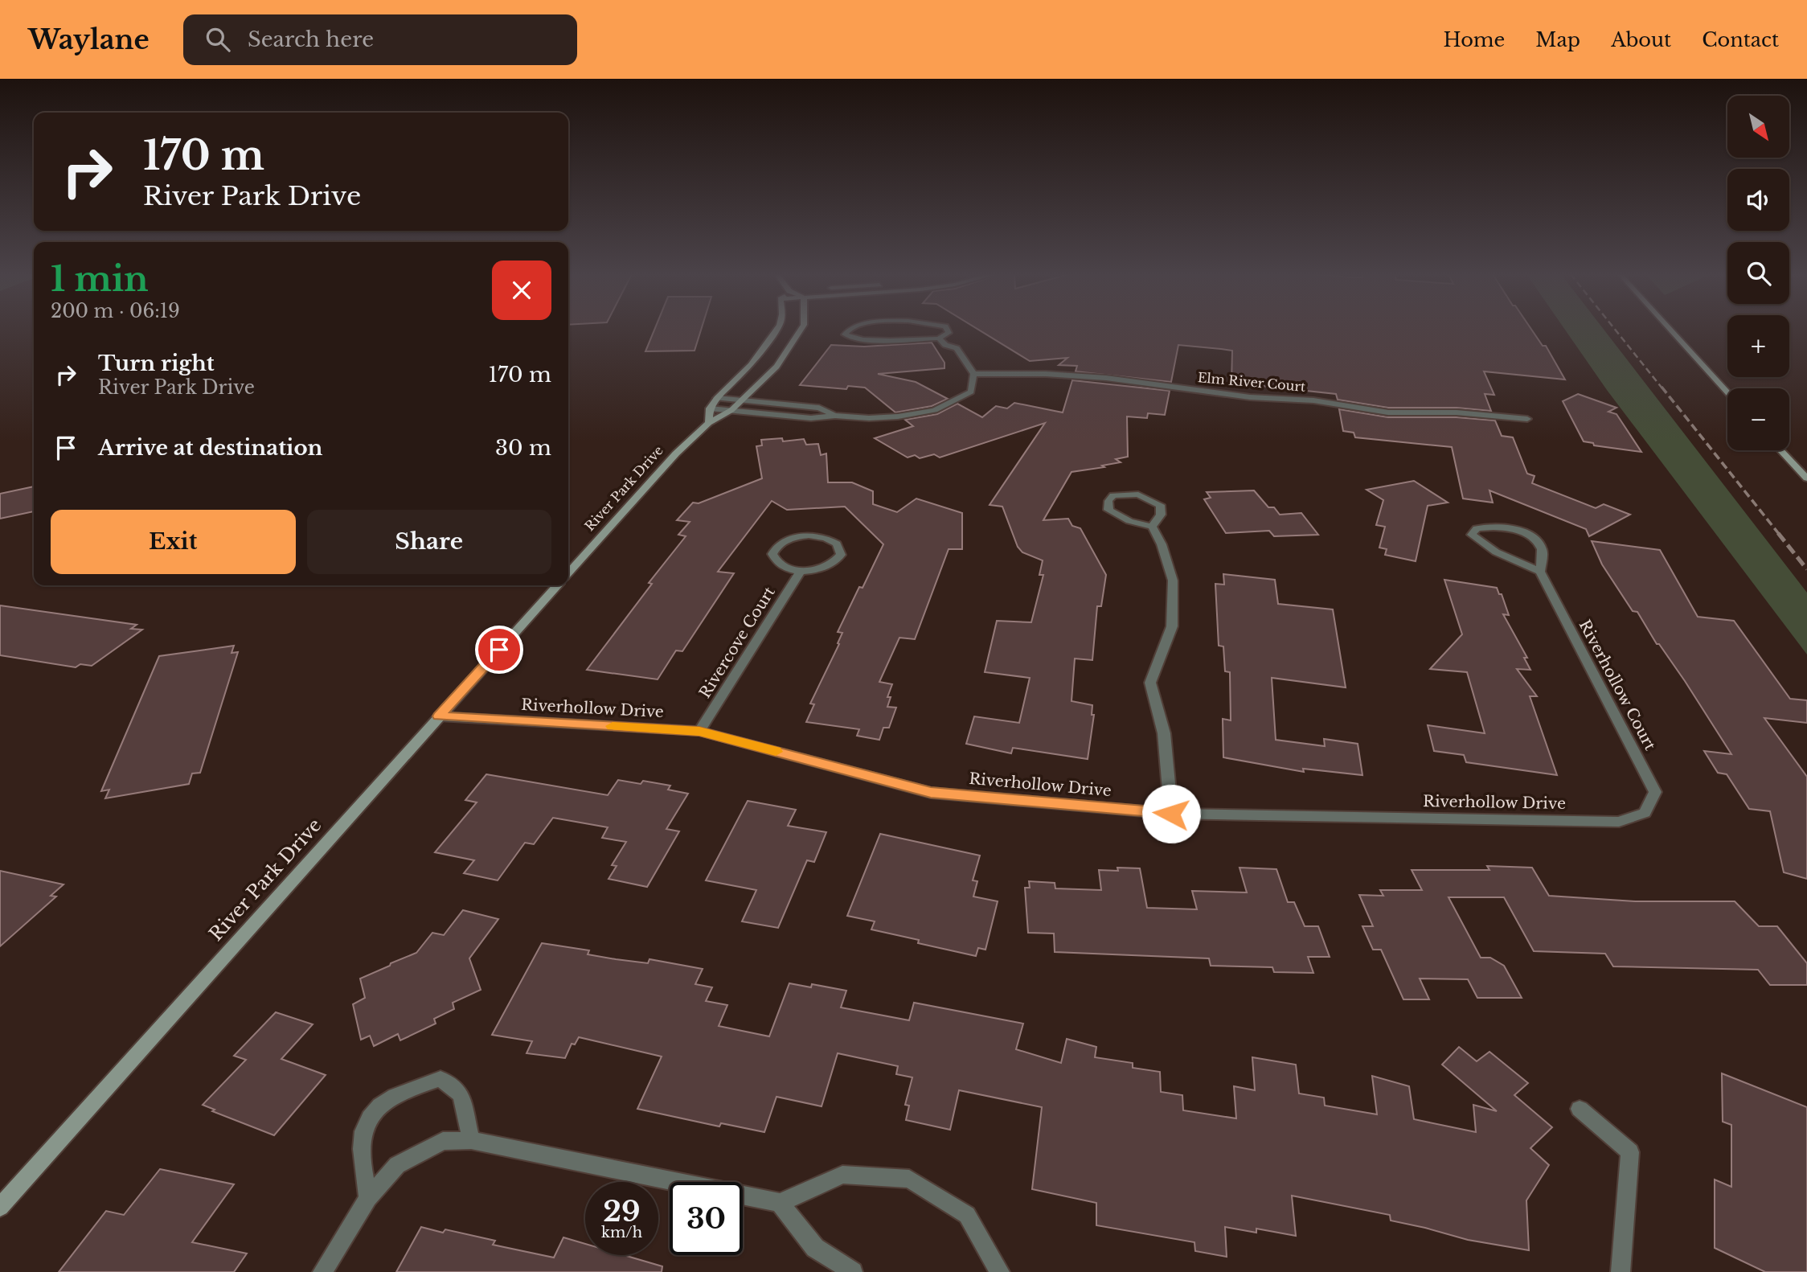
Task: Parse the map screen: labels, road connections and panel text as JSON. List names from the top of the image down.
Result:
{
  "streets": {
    "street": [
      "Elm River Court",
      "River Park Drive",
      "Rivercove Court",
      "Riverhollow Court",
      "Riverhollow Drive"
    ]
  },
  "crossings": [
    ["River Park Drive", "Riverhollow Drive"],
    ["Rivercove Court", "Riverhollow Drive"],
    ["Riverhollow Court", "Riverhollow Drive"]
  ],
  "north": "bottom right",
  "page": {
    "header": "Waylane",
    "search": "Search here",
    "nav": [
      "Home",
      "Map",
      "About",
      "Contact"
    ],
    "map_buttons": ["+", "−"],
    "turn": ["170 m", "River Park Drive"],
    "heading": ["1 min", "200 m · 06:19"],
    "list": [
      {
        "name": "Turn right",
        "note": "River Park Drive",
        "value": "170 m"
      },
      {
        "name": "Arrive at destination",
        "value": "30 m"
      }
    ],
    "buttons": ["Exit", "Share"],
    "speed": "29 km/h",
    "limit": "30"
  }
}
